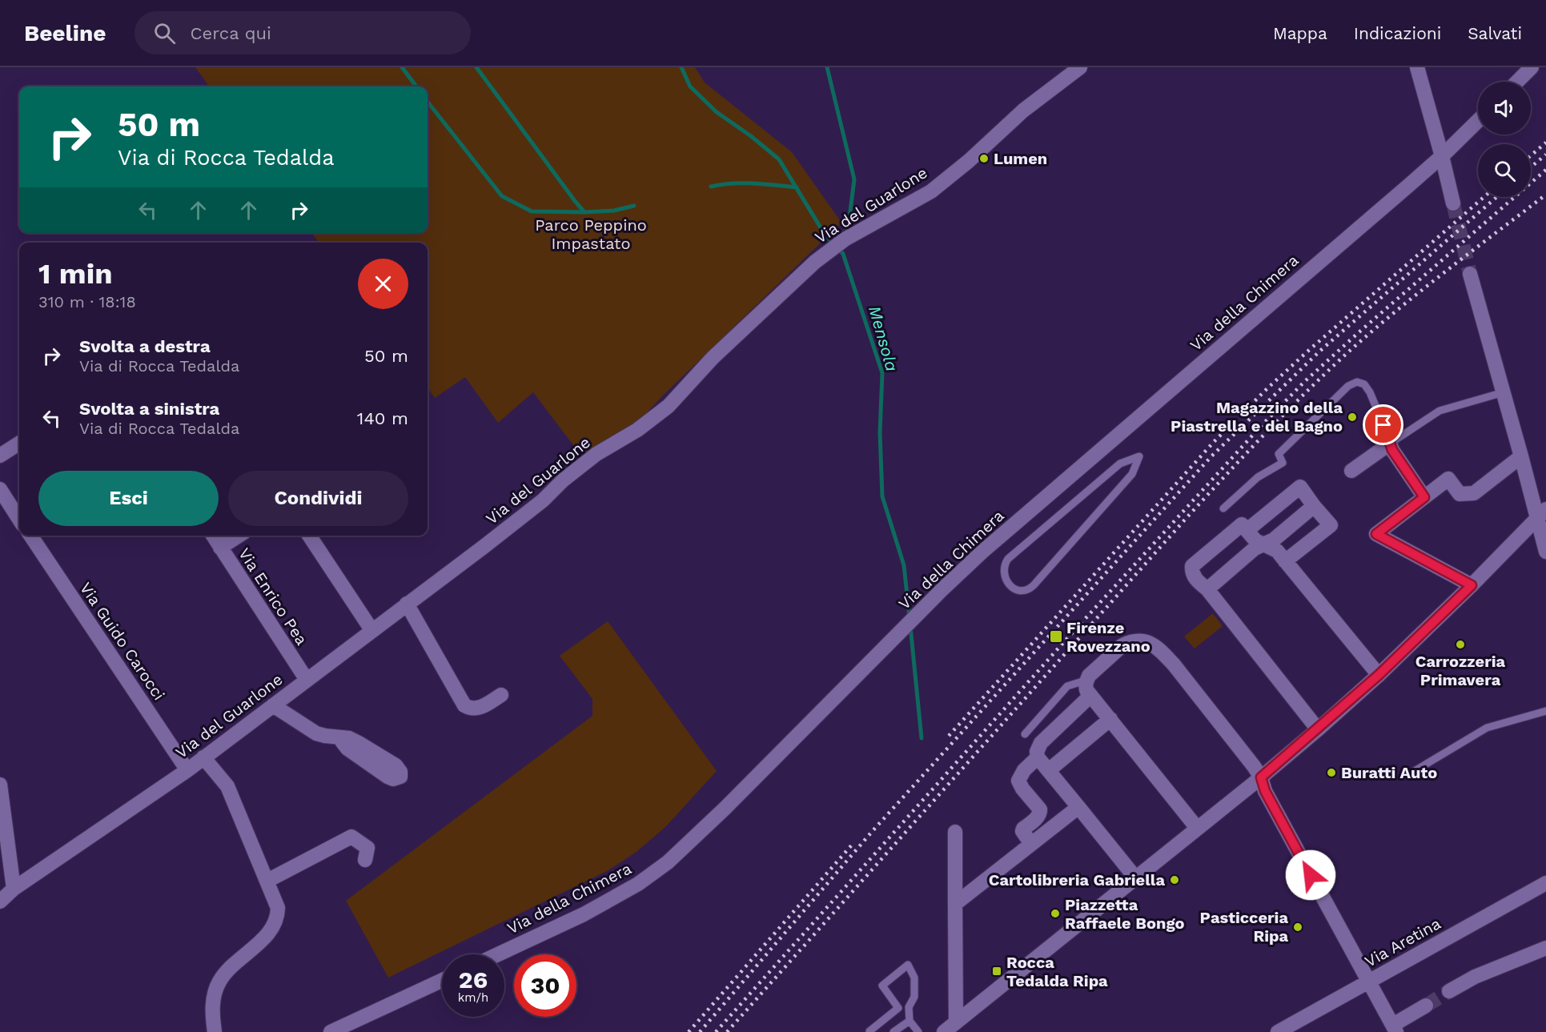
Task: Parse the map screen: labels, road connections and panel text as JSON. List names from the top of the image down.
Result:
{
  "streets": {
    "street": [
      "Via del Guarlone",
      "Via della Chimera",
      "Via Enrico Pea",
      "Via Guido Carocci",
      "Via Aretina"
    ]
  },
  "crossings": [
    ["Via del Guarlone", "Via Enrico Pea"],
    ["Via del Guarlone", "Via Guido Carocci"]
  ],
  "water": ["Mensola"],
  "parks": ["Parco Peppino Impastato"],
  "places": {
    "other": [
      "Lumen",
      "Magazzino della Piastrella e del Bagno",
      "Carrozzeria Primavera",
      "Buratti Auto",
      "Cartolibreria Gabriella",
      "Piazzetta Raffaele Bongo",
      "Pasticceria Ripa"
    ],
    "transit": ["Firenze Rovezzano", "Rocca Tedalda Ripa"]
  },
  "page": {
    "header": "Beeline",
    "search": "Cerca qui",
    "nav": ["Mappa", "Indicazioni", "Salvati"],
    "turn": ["50 m", "Via di Rocca Tedalda"],
    "heading": ["1 min", "310 m · 18:18"],
    "list": [
      {
        "name": "Svolta a destra",
        "note": "Via di Rocca Tedalda",
        "value": "50 m"
      },
      {
        "name": "Svolta a sinistra",
        "note": "Via di Rocca Tedalda",
        "value": "140 m"
      }
    ],
    "buttons": ["Esci", "Condividi"],
    "speed": "26 km/h",
    "limit": "30"
  }
}
